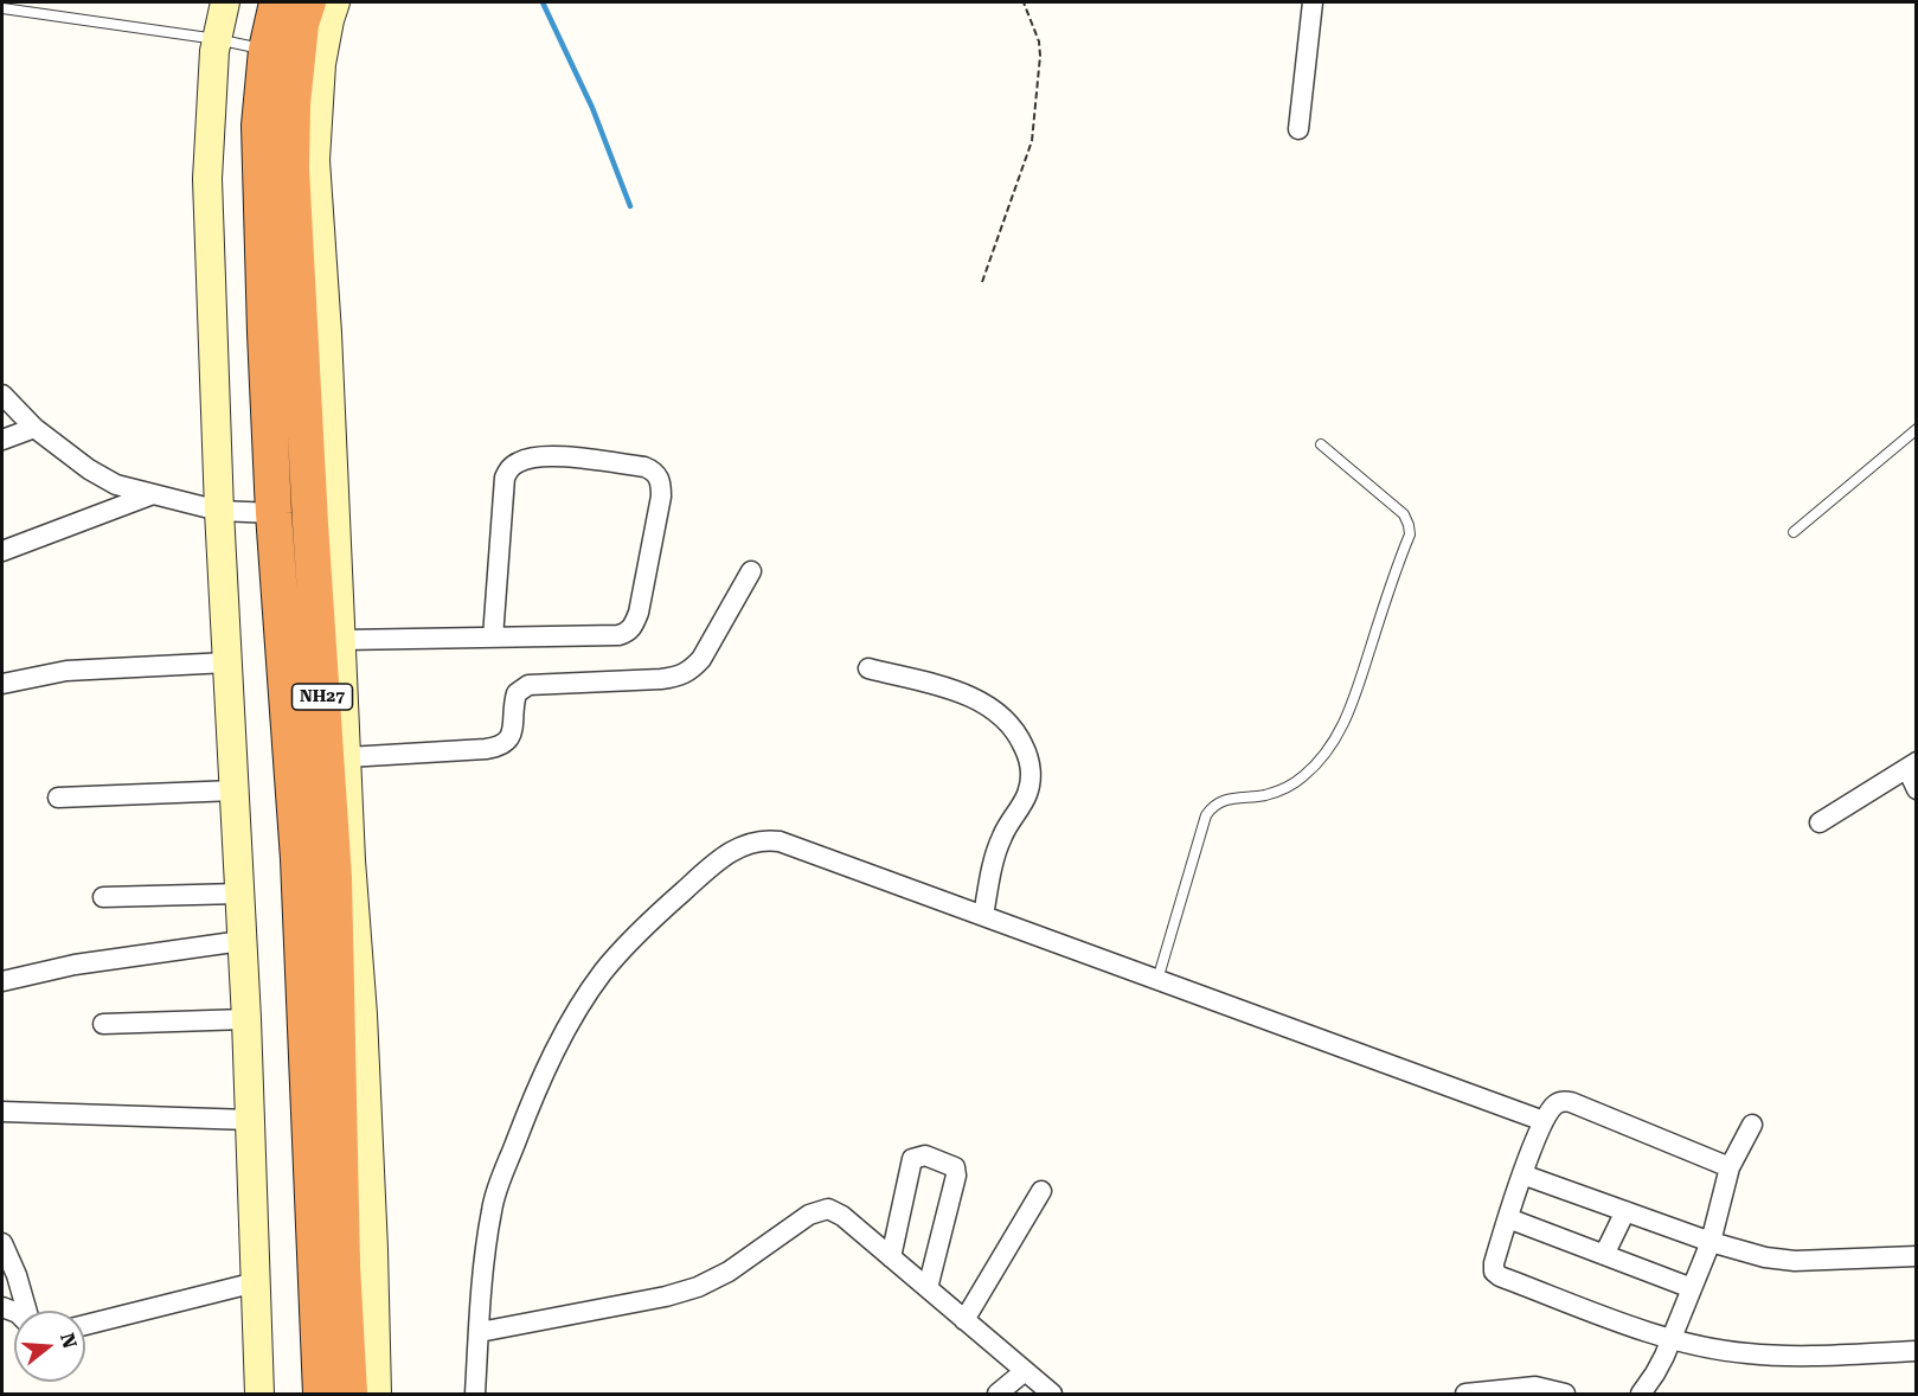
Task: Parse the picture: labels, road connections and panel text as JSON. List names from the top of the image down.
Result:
{
  "streets": {
    "highway": ["NH27"]
  },
  "north": "right"
}
